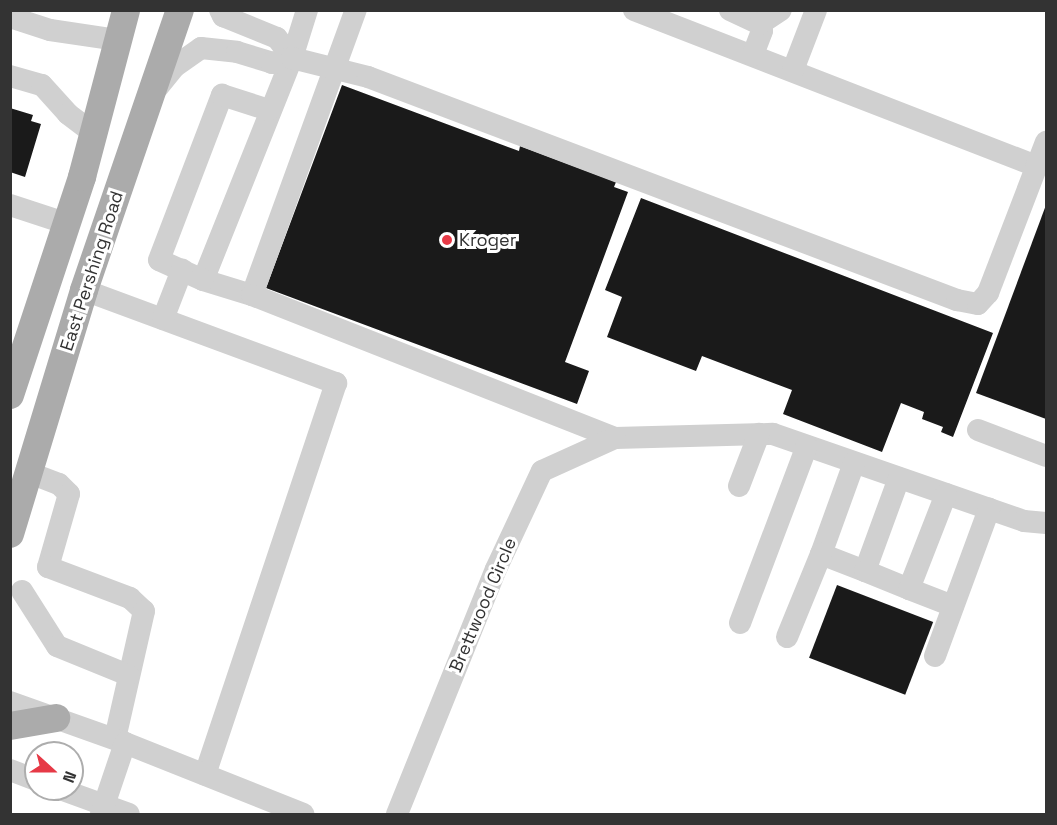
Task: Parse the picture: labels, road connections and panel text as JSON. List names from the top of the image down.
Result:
{
  "streets": {
    "main road": ["East Pershing Road"],
    "street": ["Brettwood Circle"]
  },
  "places": ["Kroger"],
  "north": "right"
}
